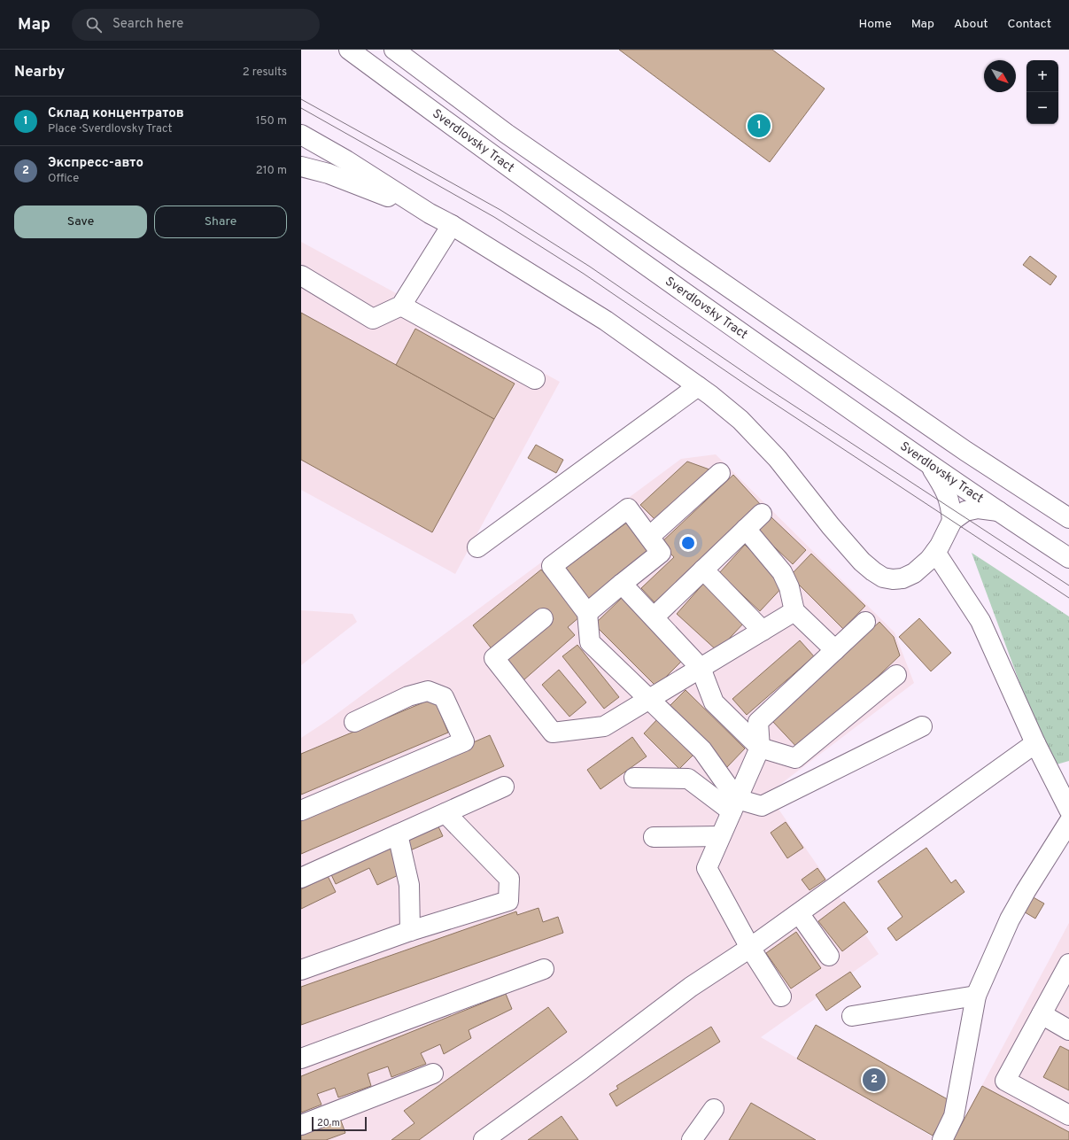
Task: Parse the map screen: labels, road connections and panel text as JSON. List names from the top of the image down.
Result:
{
  "streets": {
    "main road": ["Sverdlovsky Tract"]
  },
  "scale_bar": "20 m",
  "north": "bottom right",
  "page": {
    "header": "Map",
    "search": "Search here",
    "nav": [
      "Home",
      "Map",
      "About",
      "Contact"
    ],
    "heading": ["Nearby", "2 results"],
    "map_buttons": ["+", "−"],
    "list": [
      {
        "mark": "1",
        "name": "Склад концентратов",
        "note": "Place · Sverdlovsky Tract",
        "value": "150 m"
      },
      {
        "mark": "2",
        "name": "Экспресс-авто",
        "note": "Office",
        "value": "210 m"
      }
    ],
    "pins": ["1", "2"],
    "buttons": ["Save", "Share"],
    "scale": "20 m"
  }
}
